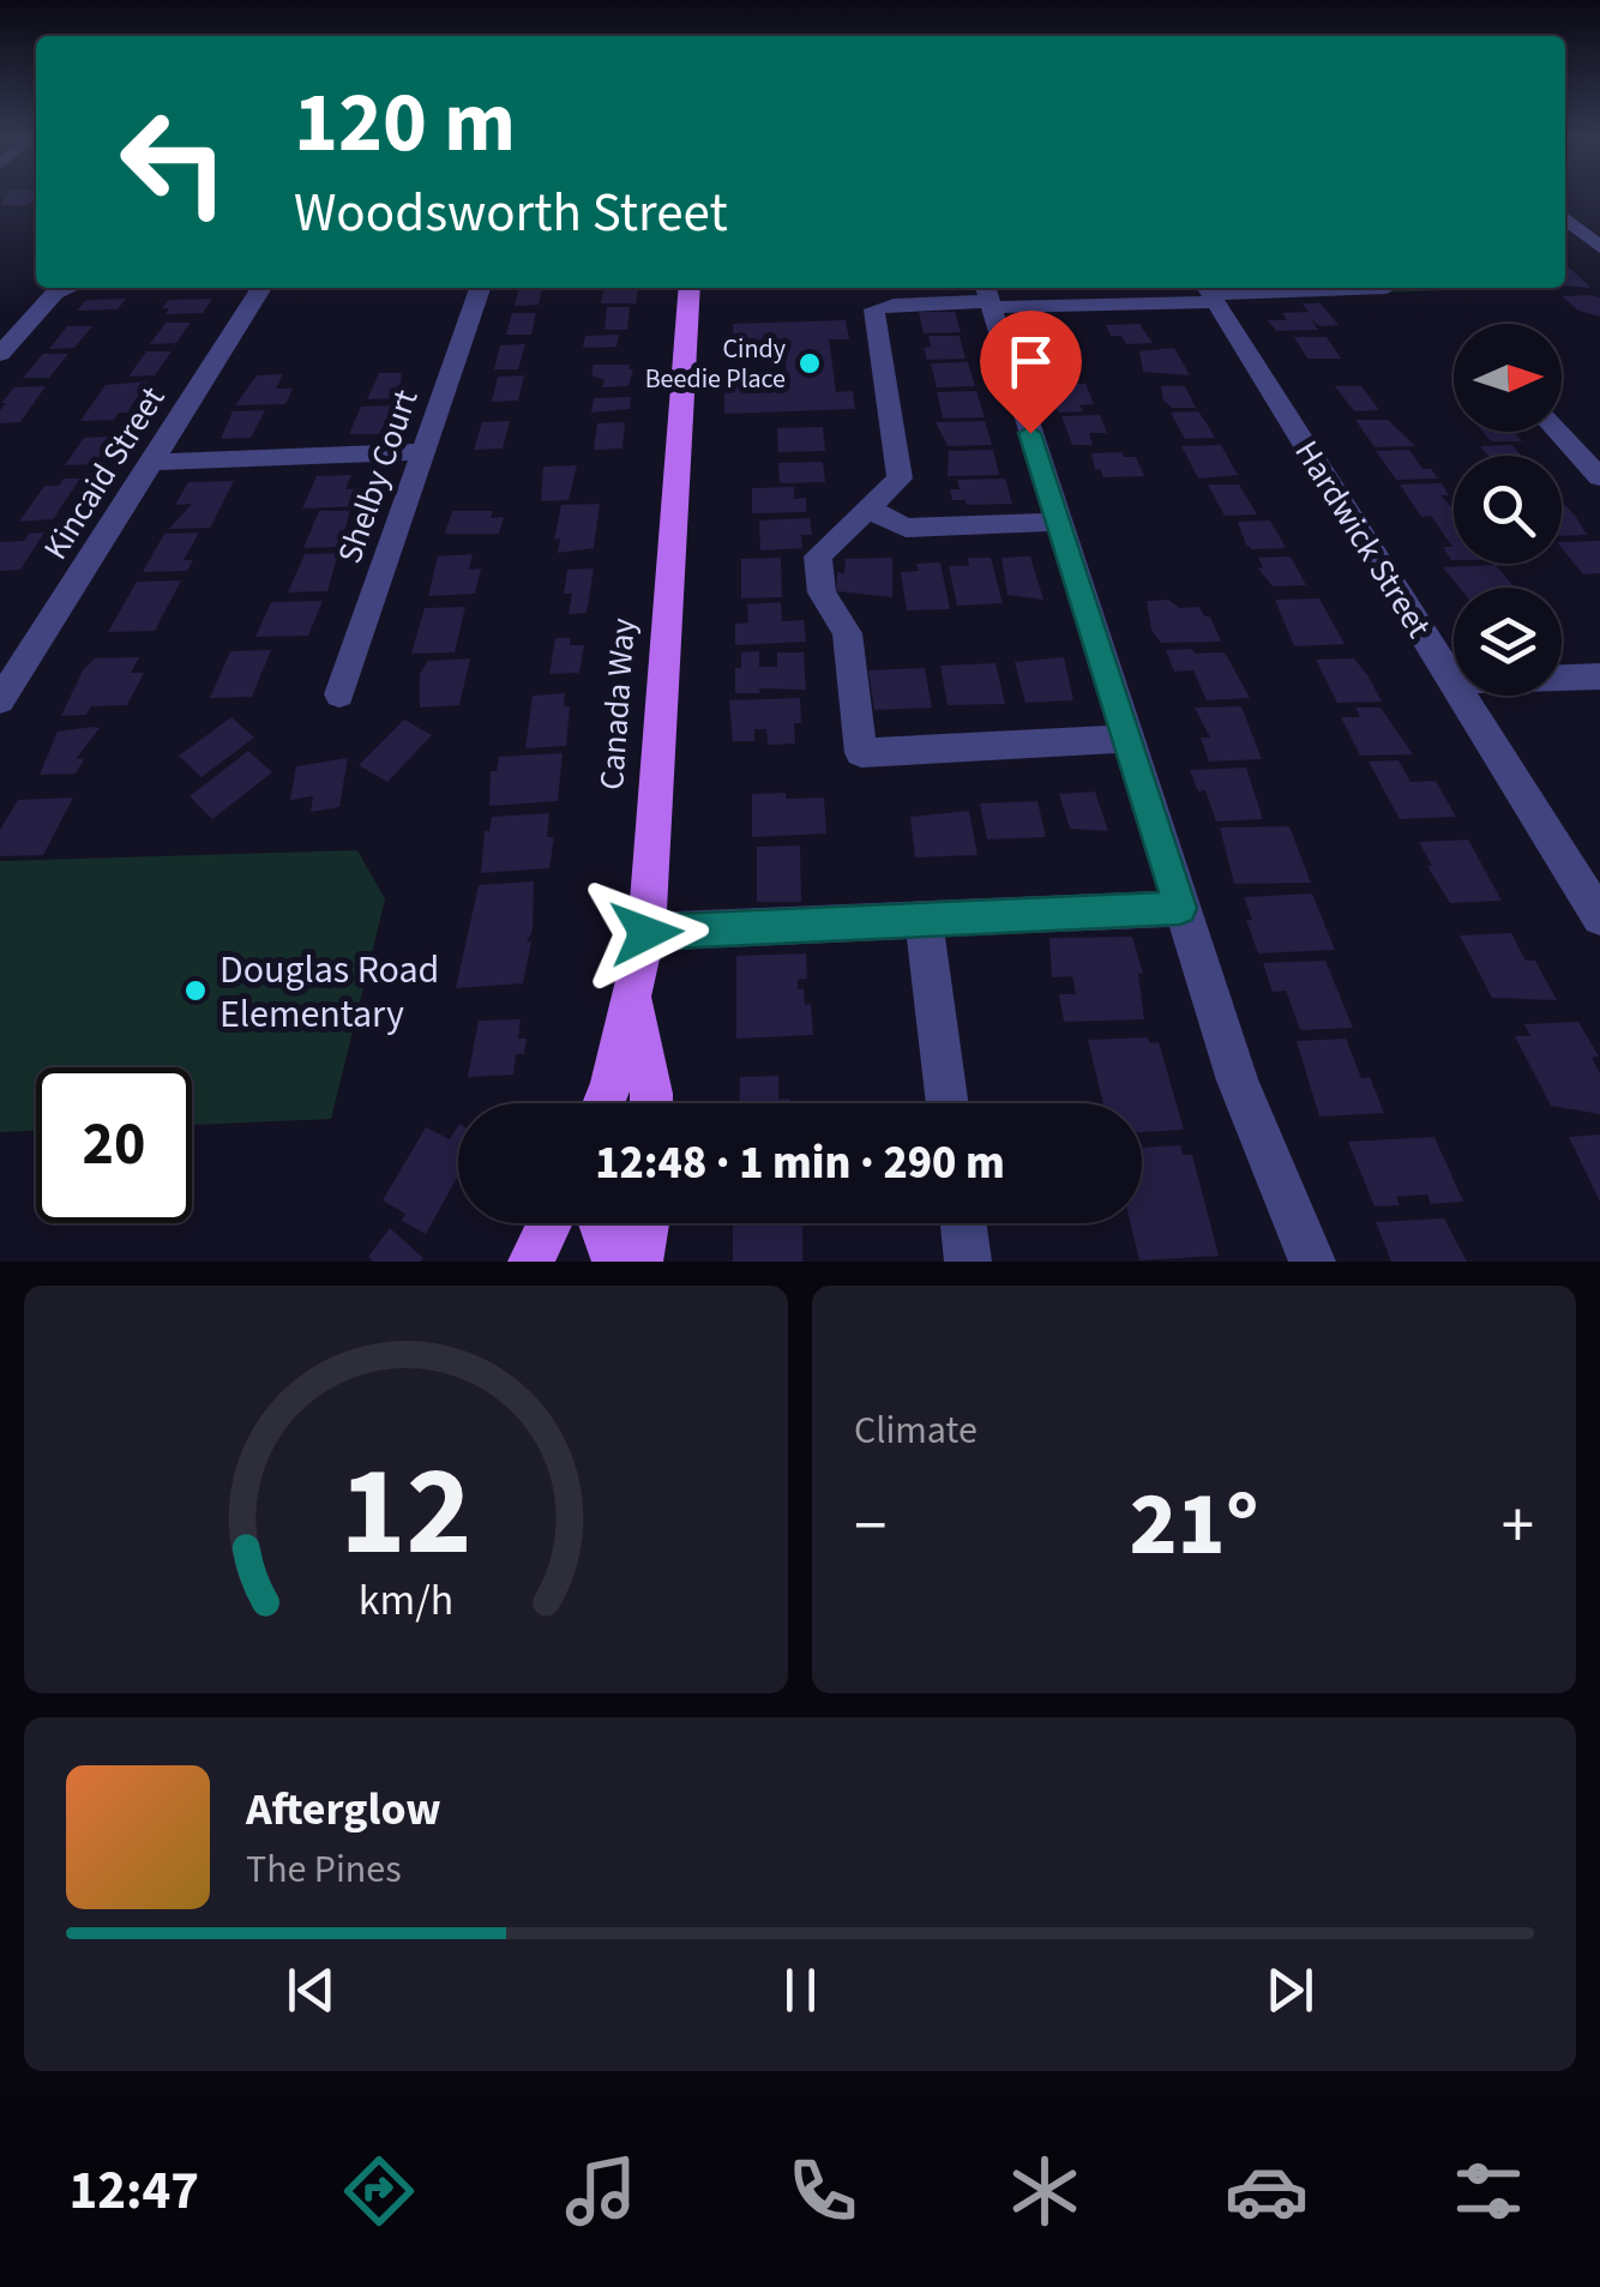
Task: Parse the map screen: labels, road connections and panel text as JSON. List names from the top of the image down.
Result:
{
  "streets": {
    "main road": ["Canada Way"],
    "street": ["Kincaid Street", "Shelby Court", "Hardwick Street"]
  },
  "places": ["Cindy Beedie Place", "Douglas Road Elementary"],
  "north": "right",
  "page": {
    "turn": ["120 m", "Woodsworth Street"],
    "limit": "20",
    "trip": "12:48 · 1 min · 290 m",
    "tile": "Climate",
    "heat": ["−", "21°", "+"],
    "song": ["Afterglow", "The Pines"],
    "tabs": "12:47",
    "gauge": ["12", "km/h"]
  }
}
